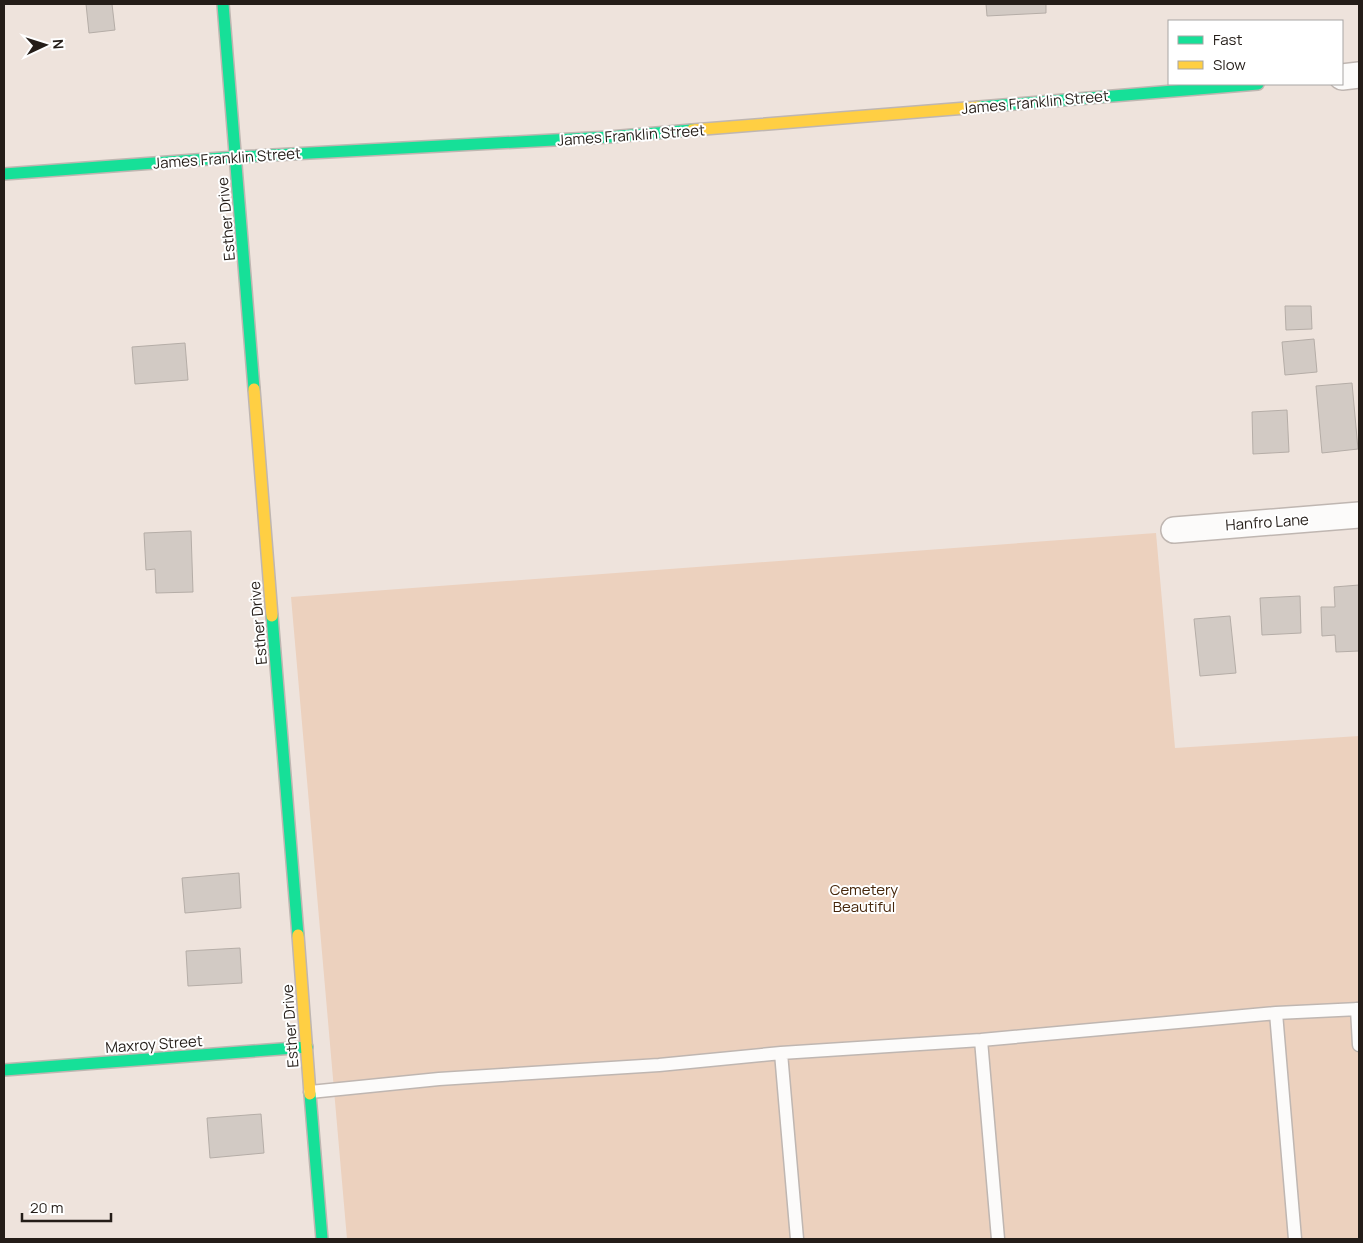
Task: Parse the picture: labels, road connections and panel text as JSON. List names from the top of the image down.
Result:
{
  "streets": {
    "street": [
      "James Franklin Street",
      "Esther Drive",
      "Hanfro Lane",
      "Maxroy Street"
    ]
  },
  "crossings": [
    ["James Franklin Street", "Esther Drive"],
    ["Esther Drive", "Maxroy Street"]
  ],
  "parks": ["Cemetery Beautiful"],
  "legend": ["Fast", "Slow"],
  "scale_bar": "20 m",
  "north": "right"
}
